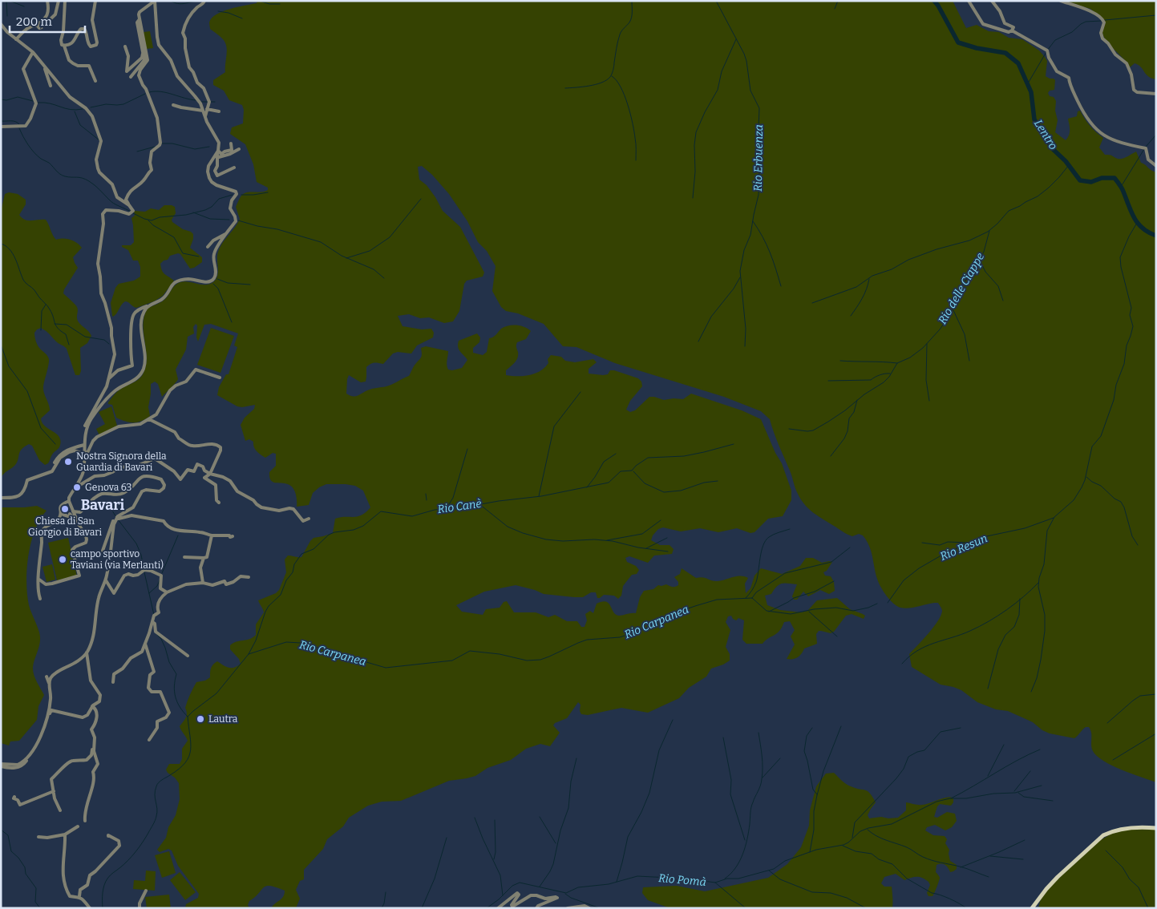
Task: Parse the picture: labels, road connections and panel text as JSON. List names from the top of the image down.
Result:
{
  "districts": ["Bavari"],
  "water": [
    "Lentro",
    "Rio Erbuenza",
    "Rio delle Ciappe",
    "Rio Canè",
    "Rio Resun",
    "Rio Carpanea",
    "Rio Pomà"
  ],
  "places": [
    "Nostra Signora della Guardia di Bavari",
    "Genova 63",
    "Chiesa di San Giorgio di Bavari",
    "campo sportivo Taviani (via Merlanti)",
    "Lautra"
  ],
  "scale_bar": "200 m"
}
